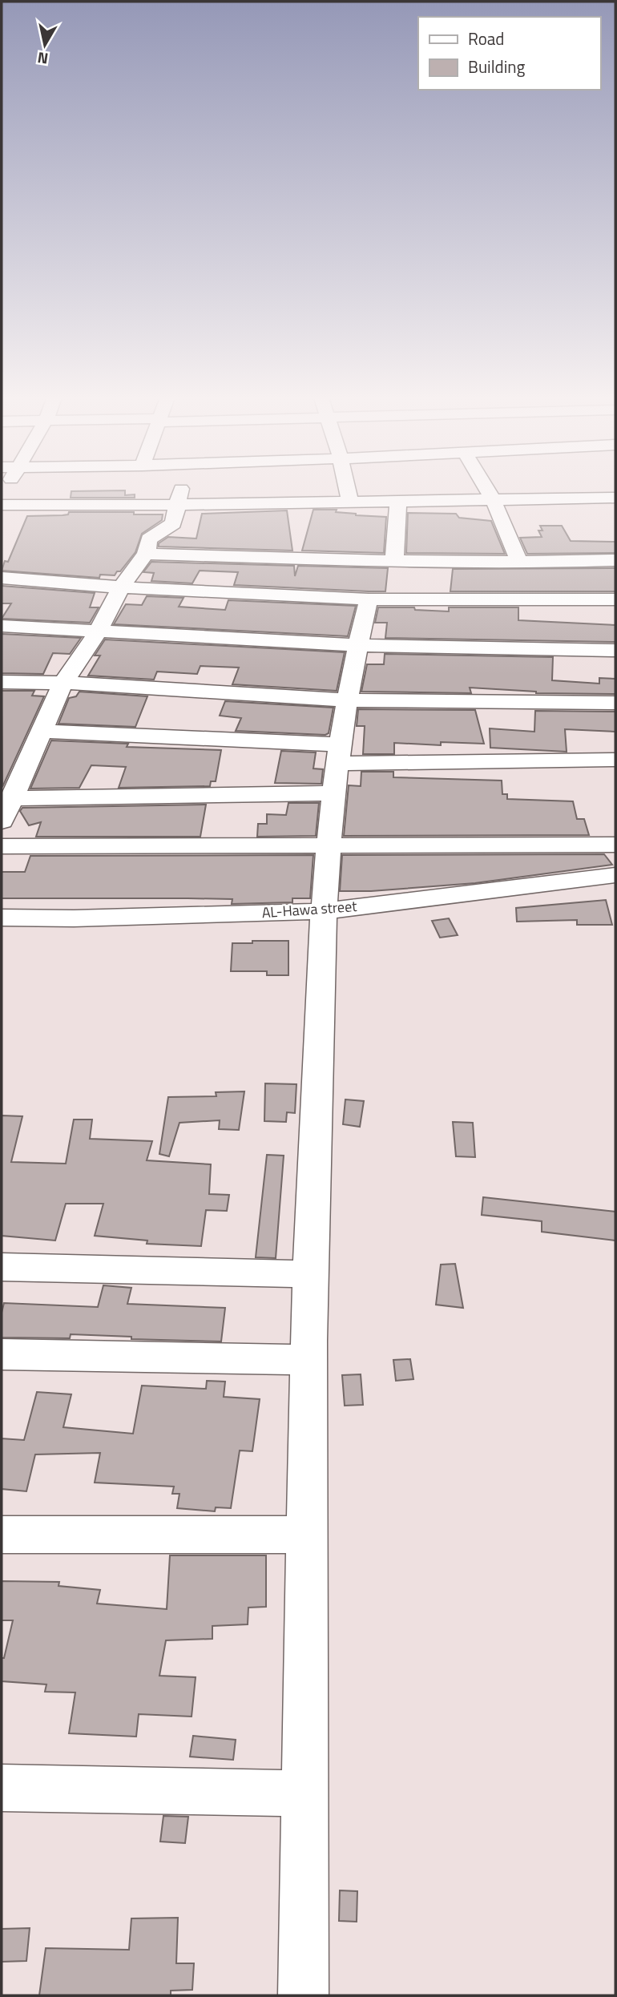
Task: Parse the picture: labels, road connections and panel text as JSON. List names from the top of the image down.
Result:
{
  "streets": {
    "street": ["AL-Hawa street"]
  },
  "legend": ["Road", "Building"],
  "north": "bottom"
}
